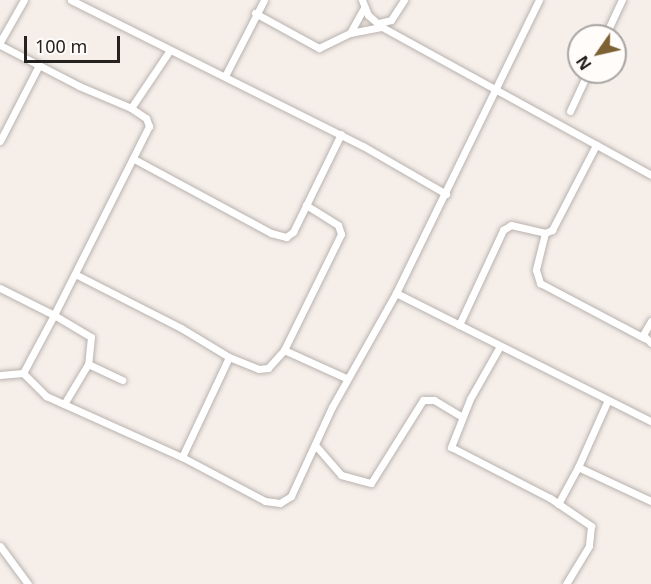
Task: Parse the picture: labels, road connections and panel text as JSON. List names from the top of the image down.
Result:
{
  "scale_bar": "100 m",
  "north": "bottom left"
}
